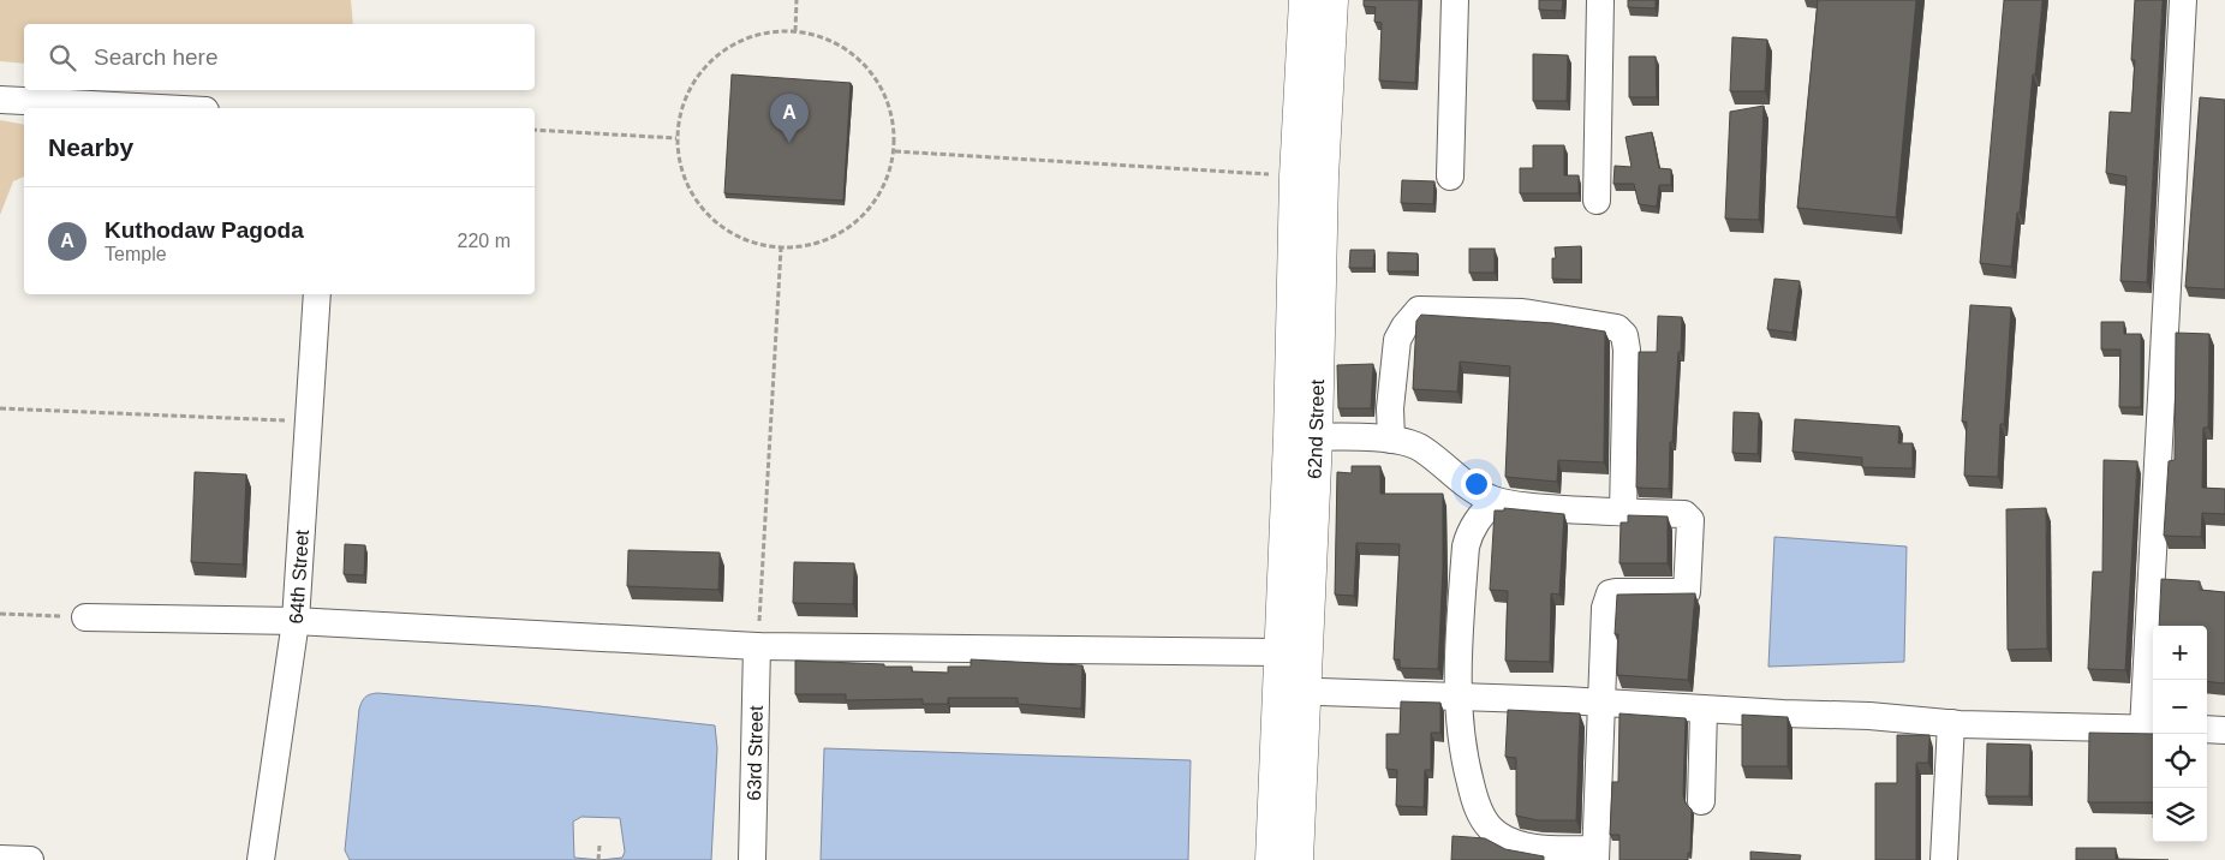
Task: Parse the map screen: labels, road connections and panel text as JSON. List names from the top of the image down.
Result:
{
  "streets": {
    "main road": ["62nd Street"],
    "street": ["64th Street", "63rd Street"]
  },
  "page": {
    "search": "Search here",
    "pins": "A",
    "heading": "Nearby",
    "list": [
      {
        "mark": "A",
        "name": "Kuthodaw Pagoda",
        "note": "Temple",
        "value": "220 m"
      }
    ],
    "map_buttons": ["+", "−"]
  }
}
